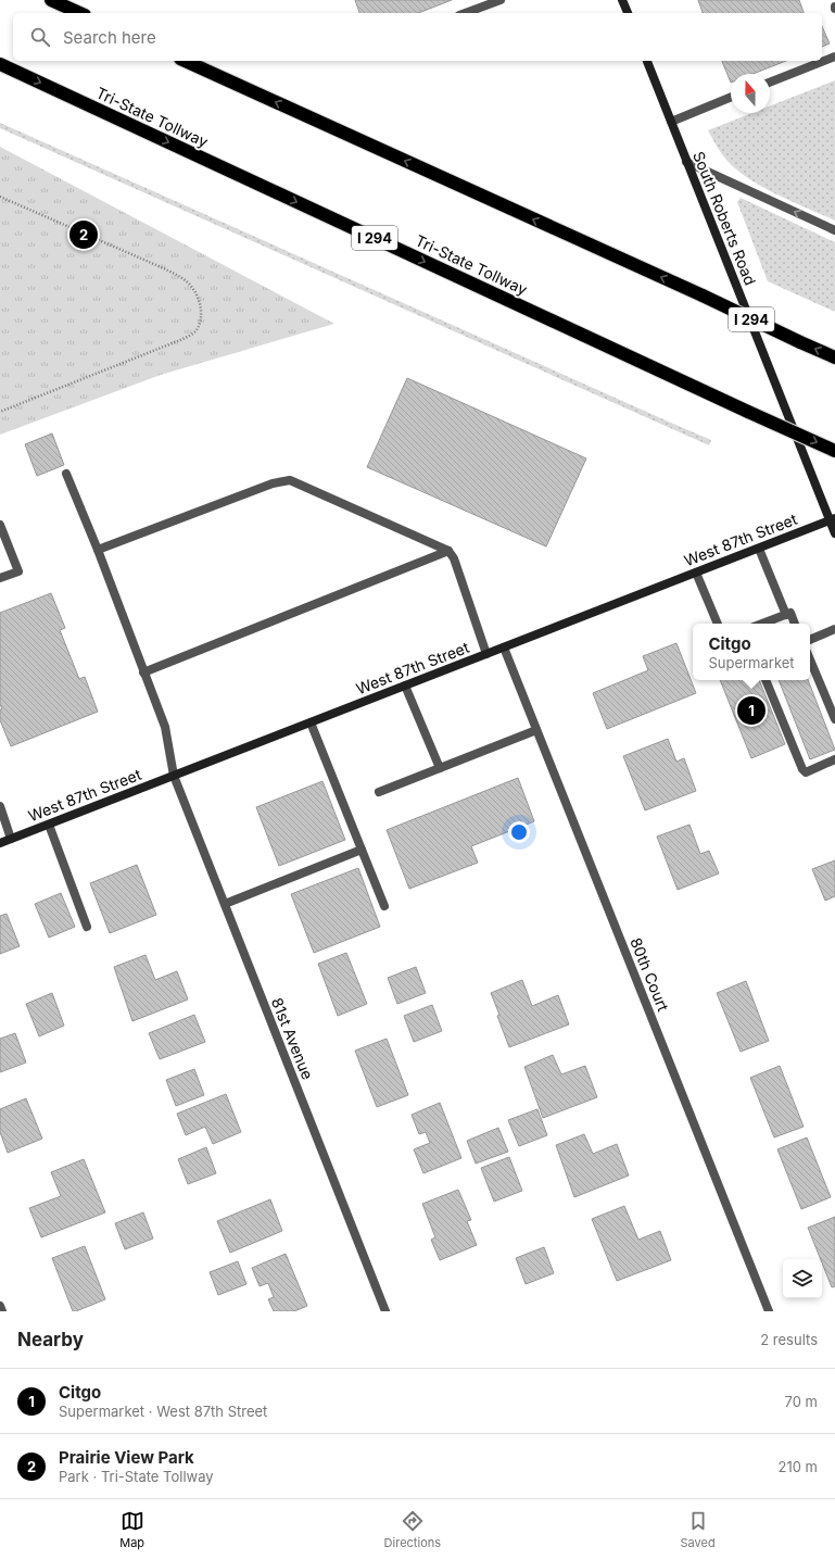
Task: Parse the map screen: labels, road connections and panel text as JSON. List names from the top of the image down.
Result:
{
  "streets": {
    "highway": ["Tri-State Tollway", "I 294"],
    "main road": ["South Roberts Road", "West 87th Street"],
    "street": ["80th Court", "81st Avenue"]
  },
  "crossings": [
    ["South Roberts Road", "West 87th Street"],
    ["West 87th Street", "80th Court"],
    ["West 87th Street", "81st Avenue"]
  ],
  "north": "top",
  "page": {
    "search": "Search here",
    "pins": ["2", "1"],
    "popup": ["Citgo", "Supermarket"],
    "heading": ["Nearby", "2 results"],
    "list": [
      {
        "mark": "1",
        "name": "Citgo",
        "note": "Supermarket · West 87th Street",
        "value": "70 m"
      },
      {
        "mark": "2",
        "name": "Prairie View Park",
        "note": "Park · Tri-State Tollway",
        "value": "210 m"
      }
    ],
    "nav": ["Map", "Directions", "Saved"]
  }
}
